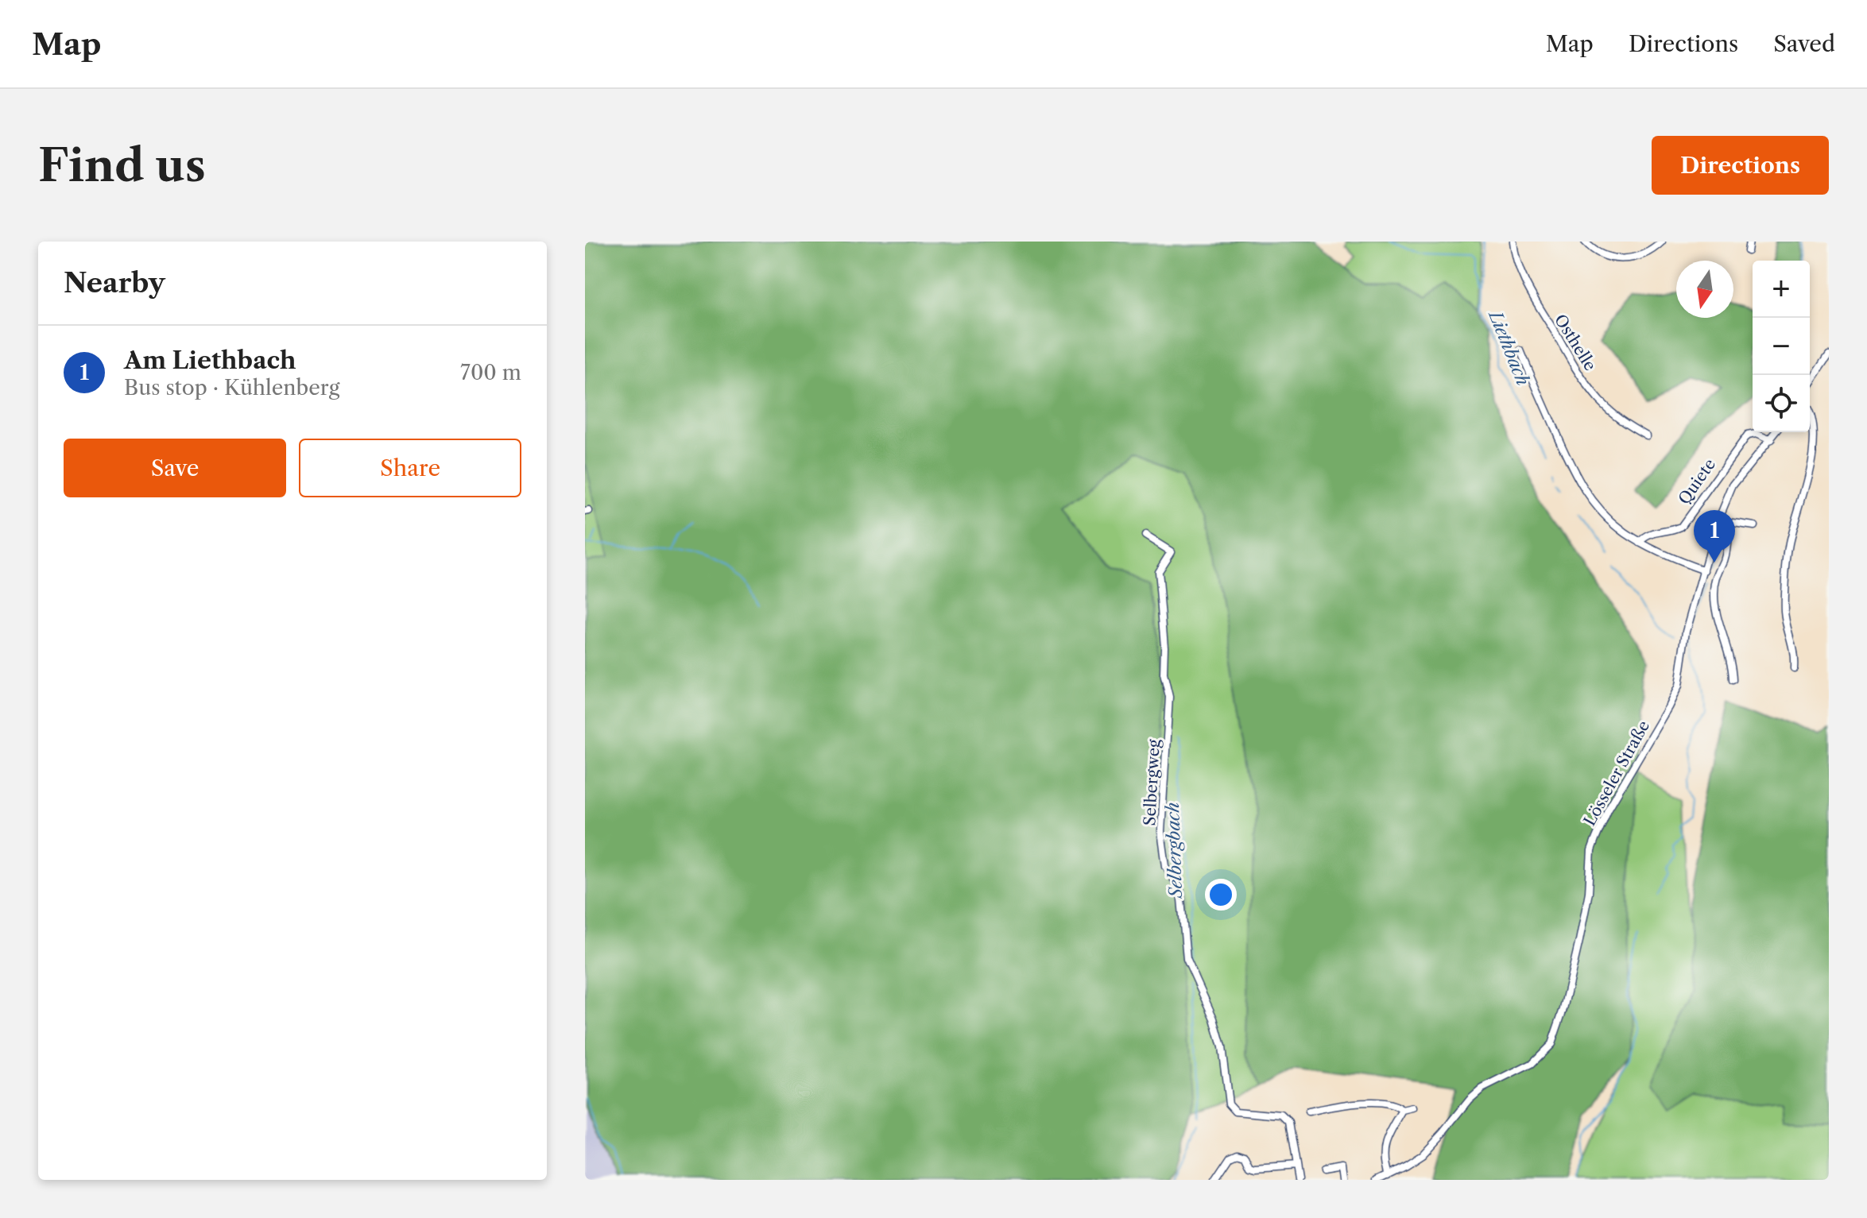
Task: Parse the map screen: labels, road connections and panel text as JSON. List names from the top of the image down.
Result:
{
  "streets": {
    "street": [
      "Osthelle",
      "Quiete",
      "Lösseler Straße",
      "Selbergweg"
    ]
  },
  "crossings": [
    ["Quiete", "Lösseler Straße"]
  ],
  "water": ["Liethbach", "Selbergbach"],
  "north": "bottom",
  "page": {
    "header": "Map",
    "nav": ["Map", "Directions", "Saved"],
    "buttons": [
      "Directions",
      ["Save", "Share"]
    ],
    "title": "Find us",
    "heading": "Nearby",
    "map_buttons": ["+", "−"],
    "list": [
      {
        "mark": "1",
        "name": "Am Liethbach",
        "note": "Bus stop · Kühlenberg",
        "value": "700 m"
      }
    ],
    "pins": "1"
  }
}
